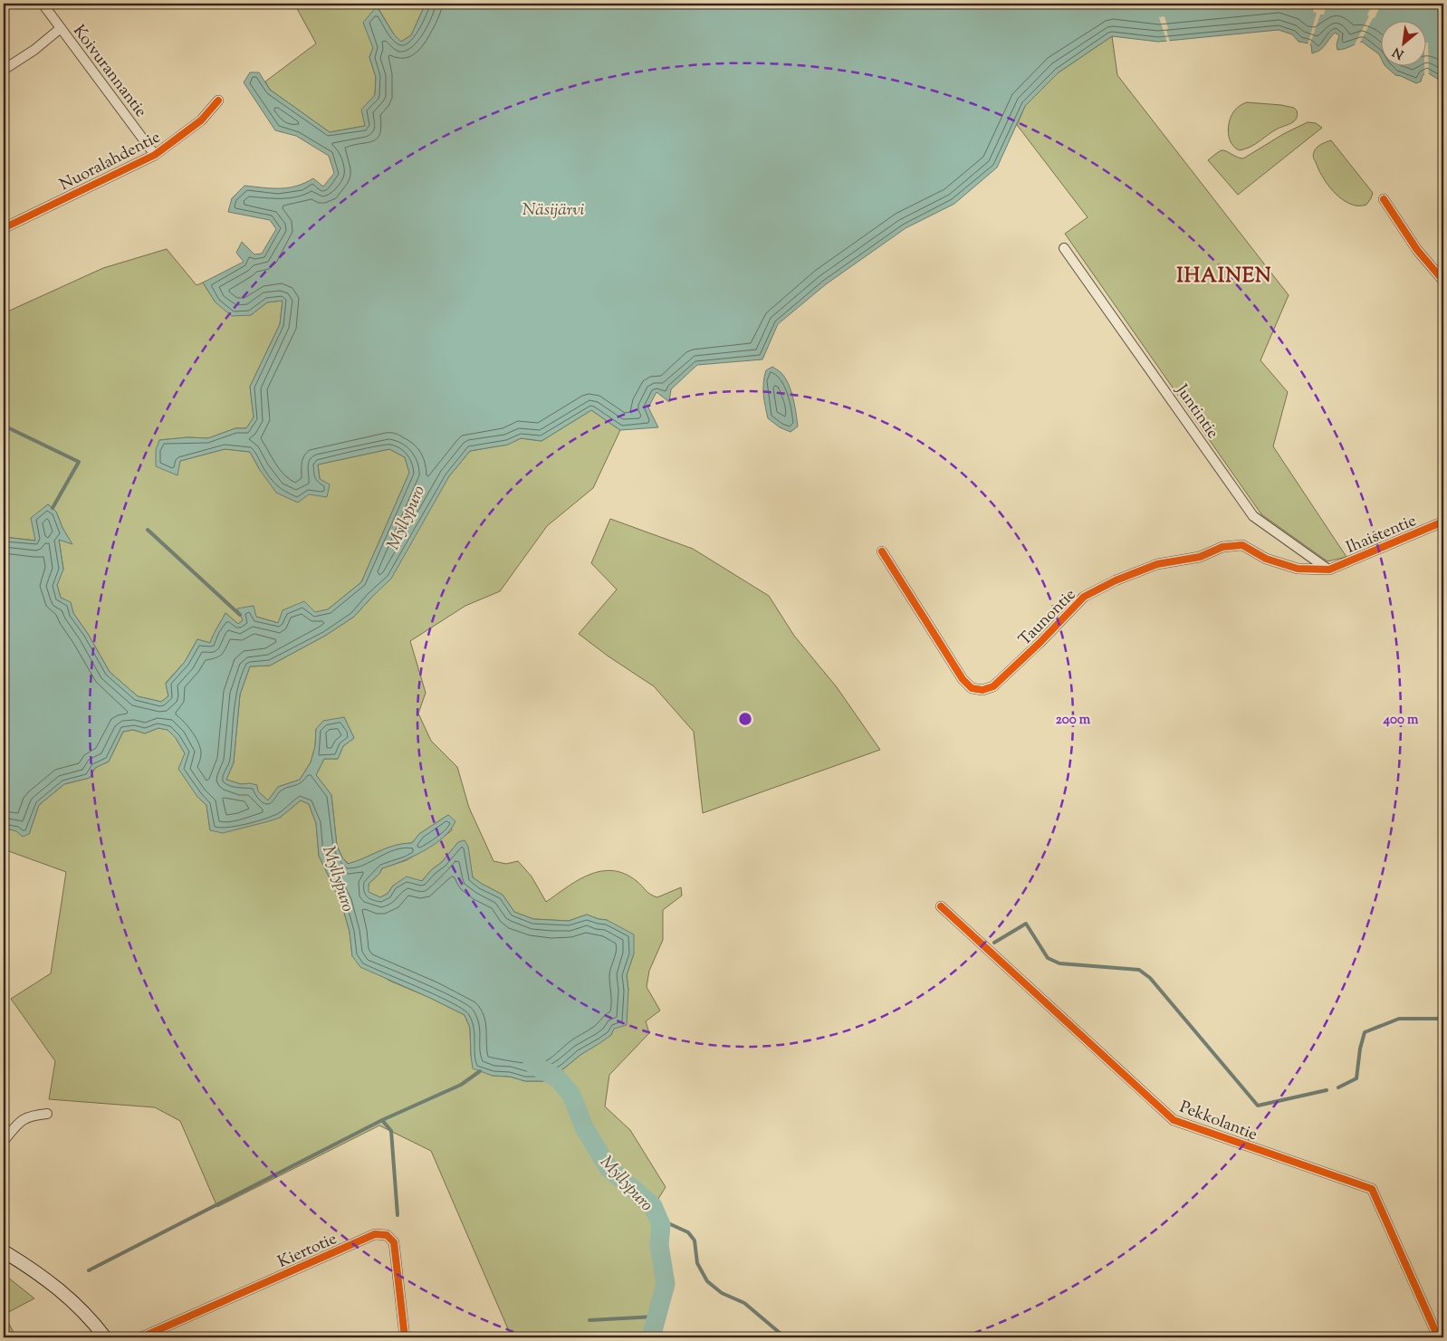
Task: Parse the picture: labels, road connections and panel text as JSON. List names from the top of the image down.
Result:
{
  "streets": {
    "street": [
      "Koivurannantie",
      "Nuoralahdentie",
      "Juntintie",
      "Ihaistentie",
      "Taunontie",
      "Pekkolantie",
      "Kiertotie"
    ]
  },
  "crossings": [
    ["Koivurannantie", "Nuoralahdentie"],
    ["Juntintie", "Ihaistentie"],
    ["Juntintie", "Taunontie"],
    ["Ihaistentie", "Taunontie"]
  ],
  "districts": ["IHAINEN"],
  "water": ["Näsijärvi", "Myllypuro"],
  "north": "bottom left",
  "rings": ["200 m", "400 m"]
}
